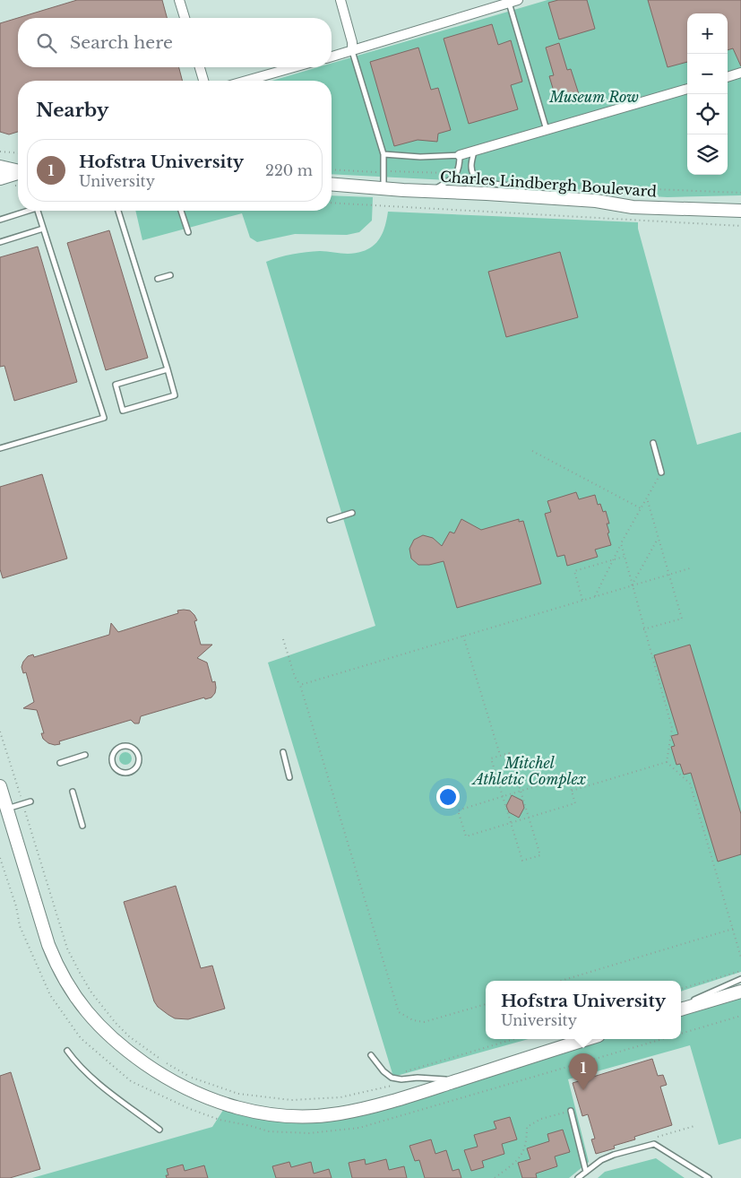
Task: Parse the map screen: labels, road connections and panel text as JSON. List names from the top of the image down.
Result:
{
  "streets": {
    "street": ["Charles Lindbergh Boulevard"]
  },
  "parks": ["Museum Row", "Mitchel Athletic Complex"],
  "page": {
    "map_buttons": ["+", "−"],
    "search": "Search here",
    "heading": "Nearby",
    "list": [
      {
        "mark": "1",
        "name": "Hofstra University",
        "note": "University",
        "value": "220 m"
      }
    ],
    "popup": ["Hofstra University", "University"],
    "pins": "1"
  }
}
